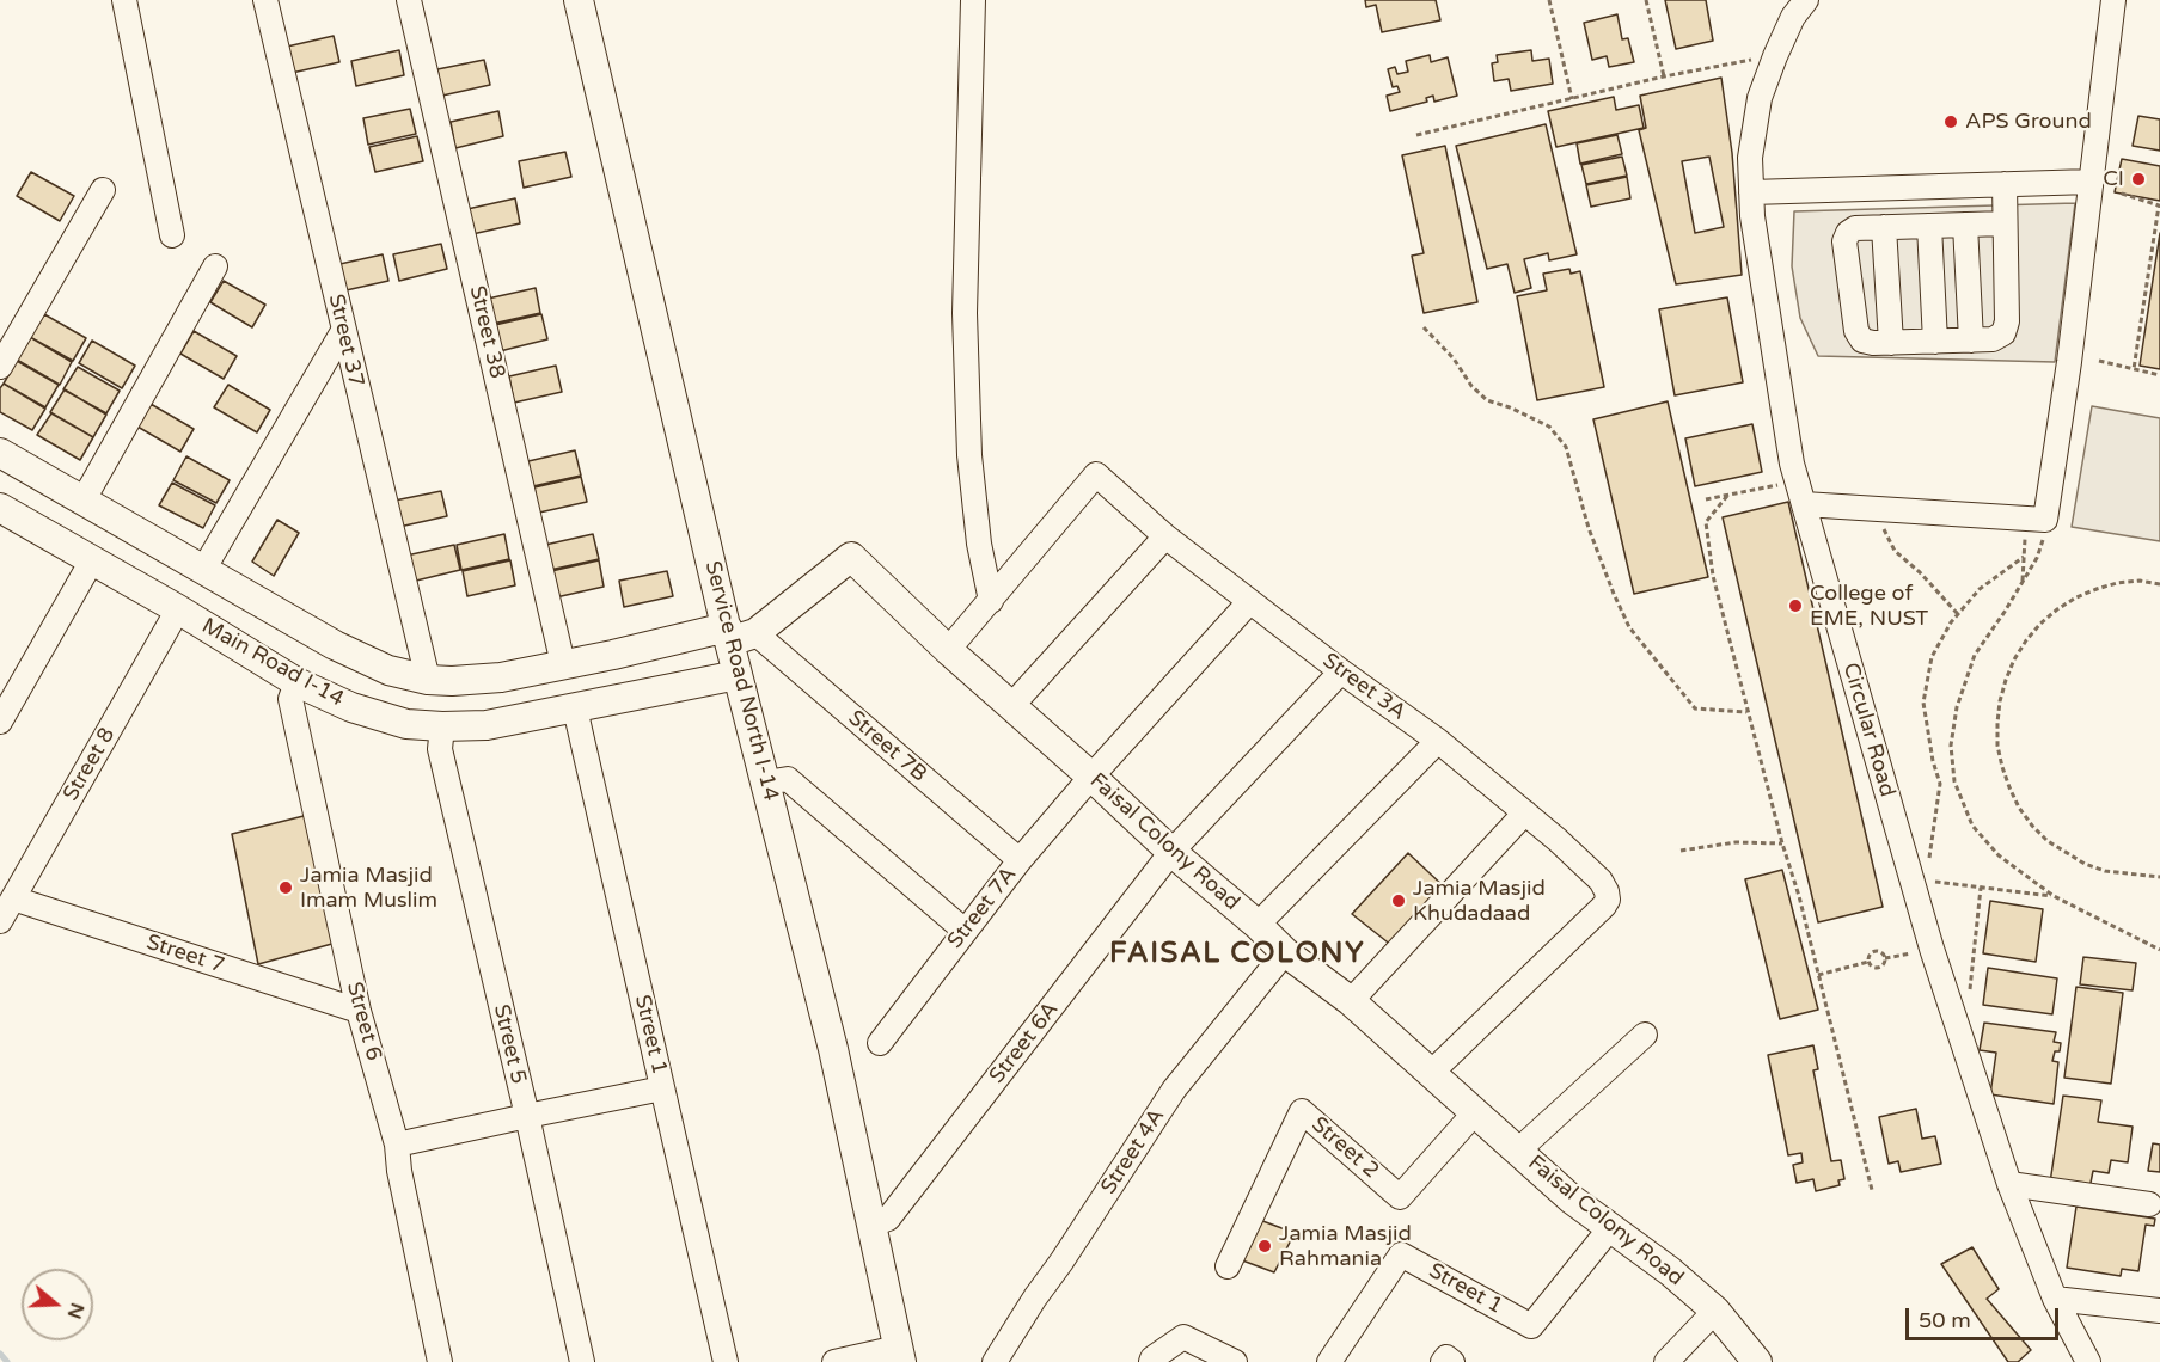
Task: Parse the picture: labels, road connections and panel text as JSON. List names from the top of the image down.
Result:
{
  "streets": {
    "main road": ["Main Road I-14", "Service Road North I-14", "Faisal Colony Road"],
    "street": [
      "Street 38",
      "Street 37",
      "Street 3A",
      "Circular Road",
      "Street 7B",
      "Street 8",
      "Street 7A",
      "Street 7",
      "Street 6",
      "Street 1",
      "Street 6A",
      "Street 5",
      "Street 2",
      "Street 4A"
    ]
  },
  "crossings": [
    ["Main Road I-14", "Service Road North I-14"],
    ["Main Road I-14", "Street 8"],
    ["Main Road I-14", "Street 6"],
    ["Main Road I-14", "Street 1"],
    ["Main Road I-14", "Street 5"],
    ["Service Road North I-14", "Street 7B"],
    ["Service Road North I-14", "Faisal Colony Road"],
    ["Service Road North I-14", "Street 6A"],
    ["Street 3A", "Faisal Colony Road"],
    ["Street 7B", "Faisal Colony Road"],
    ["Street 7B", "Street 7A"],
    ["Street 8", "Street 7"],
    ["Faisal Colony Road", "Street 7A"],
    ["Faisal Colony Road", "Street 1"],
    ["Faisal Colony Road", "Street 6A"],
    ["Faisal Colony Road", "Street 2"],
    ["Faisal Colony Road", "Street 4A"],
    ["Street 7", "Street 6"]
  ],
  "districts": ["FAISAL COLONY"],
  "places": [
    "APS Ground",
    "CI",
    "College of EME, NUST",
    "Jamia Masjid Imam Muslim",
    "Jamia Masjid Khudadaad",
    "Jamia Masjid Rahmania"
  ],
  "scale_bar": "50 m",
  "north": "right"
}
